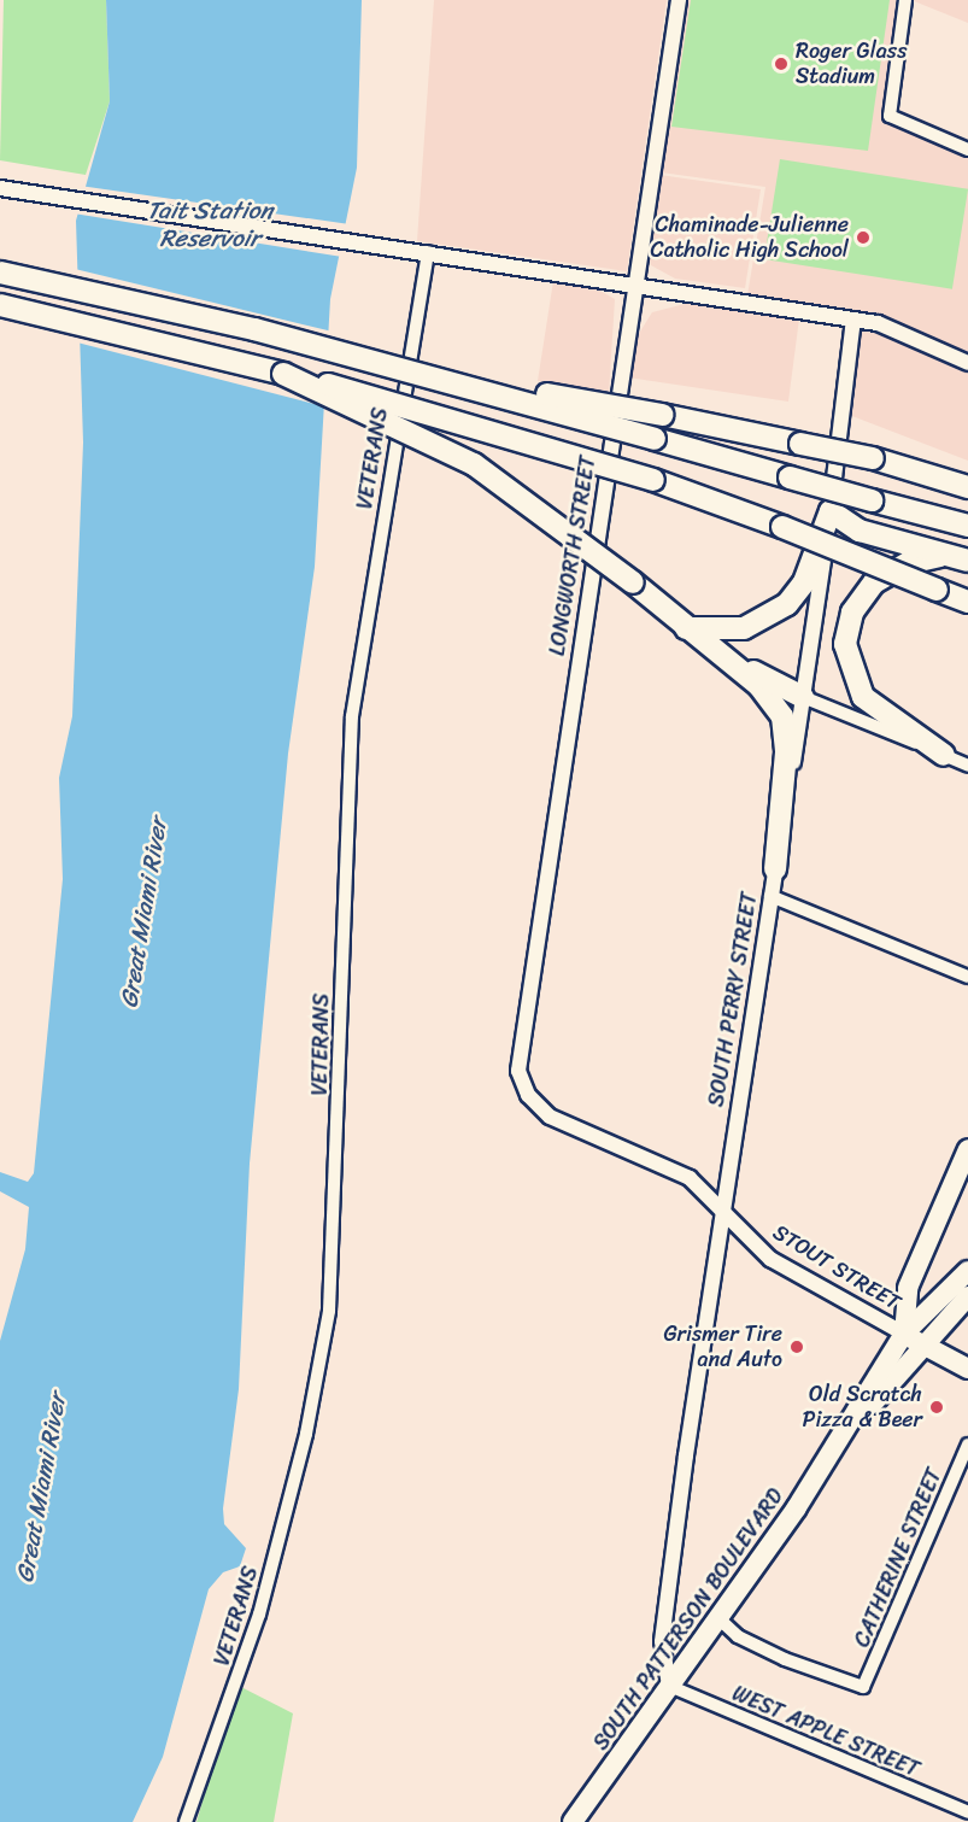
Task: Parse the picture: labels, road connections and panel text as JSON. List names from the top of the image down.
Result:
{
  "streets": {
    "main road": ["STOUT STREET", "SOUTH PATTERSON BOULEVARD"],
    "street": [
      "VETERANS",
      "LONGWORTH STREET",
      "SOUTH PERRY STREET",
      "CATHERINE STREET",
      "WEST APPLE STREET"
    ]
  },
  "crossings": [
    ["LONGWORTH STREET", "STOUT STREET"],
    ["SOUTH PERRY STREET", "STOUT STREET"],
    ["SOUTH PERRY STREET", "SOUTH PATTERSON BOULEVARD"],
    ["SOUTH PERRY STREET", "WEST APPLE STREET"],
    ["STOUT STREET", "SOUTH PATTERSON BOULEVARD"],
    ["CATHERINE STREET", "SOUTH PATTERSON BOULEVARD"],
    ["SOUTH PATTERSON BOULEVARD", "WEST APPLE STREET"]
  ],
  "water": ["Tait Station Reservoir", "Great Miami River"],
  "places": [
    "Roger Glass Stadium",
    "Chaminade-Julienne Catholic High School",
    "Grismer Tire and Auto",
    "Old Scratch Pizza & Beer"
  ]
}
